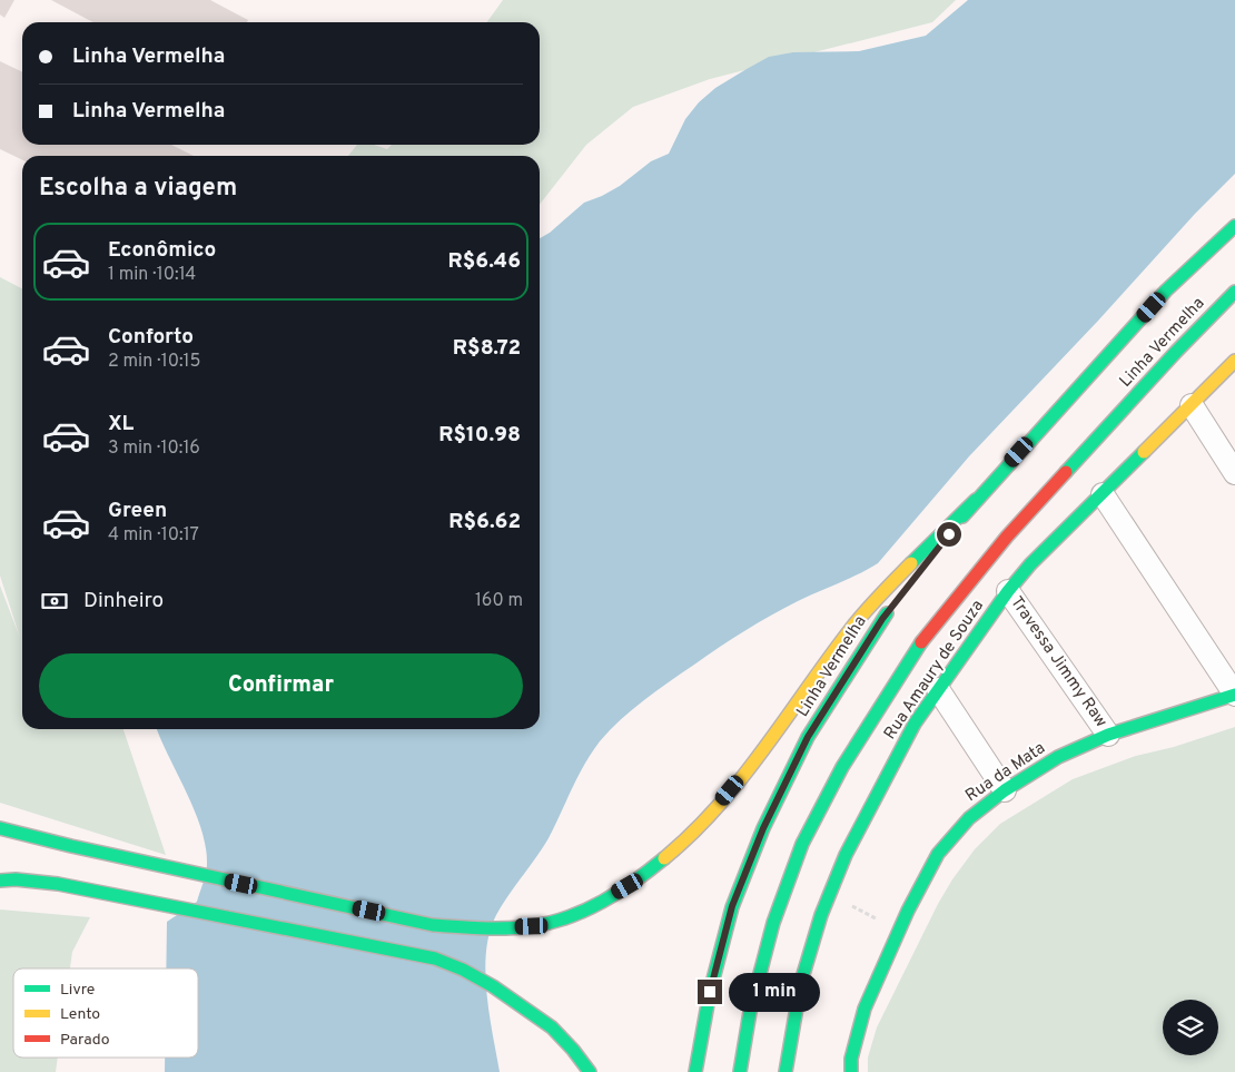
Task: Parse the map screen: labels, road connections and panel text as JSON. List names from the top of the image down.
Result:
{
  "streets": {
    "main road": ["Linha Vermelha", "Rua Amaury de Souza", "Rua da Mata"],
    "street": ["Travessa Jimmy Raw"]
  },
  "crossings": [
    ["Travessa Jimmy Raw", "Rua Amaury de Souza"],
    ["Travessa Jimmy Raw", "Rua da Mata"]
  ],
  "legend": ["Livre", "Lento", "Parado"],
  "page": {
    "banner": ["Linha Vermelha", "Linha Vermelha"],
    "heading": "Escolha a viagem",
    "list": [
      {
        "name": "Econômico",
        "note": "1 min · 10:14",
        "value": "R$6.46"
      },
      {
        "name": "Conforto",
        "note": "2 min · 10:15",
        "value": "R$8.72"
      },
      {
        "name": "XL",
        "note": "3 min · 10:16",
        "value": "R$10.98"
      },
      {
        "name": "Green",
        "note": "4 min · 10:17",
        "value": "R$6.62"
      }
    ],
    "pay": ["Dinheiro", "160 m"],
    "buttons": "Confirmar",
    "bubble": "1 min"
  }
}
